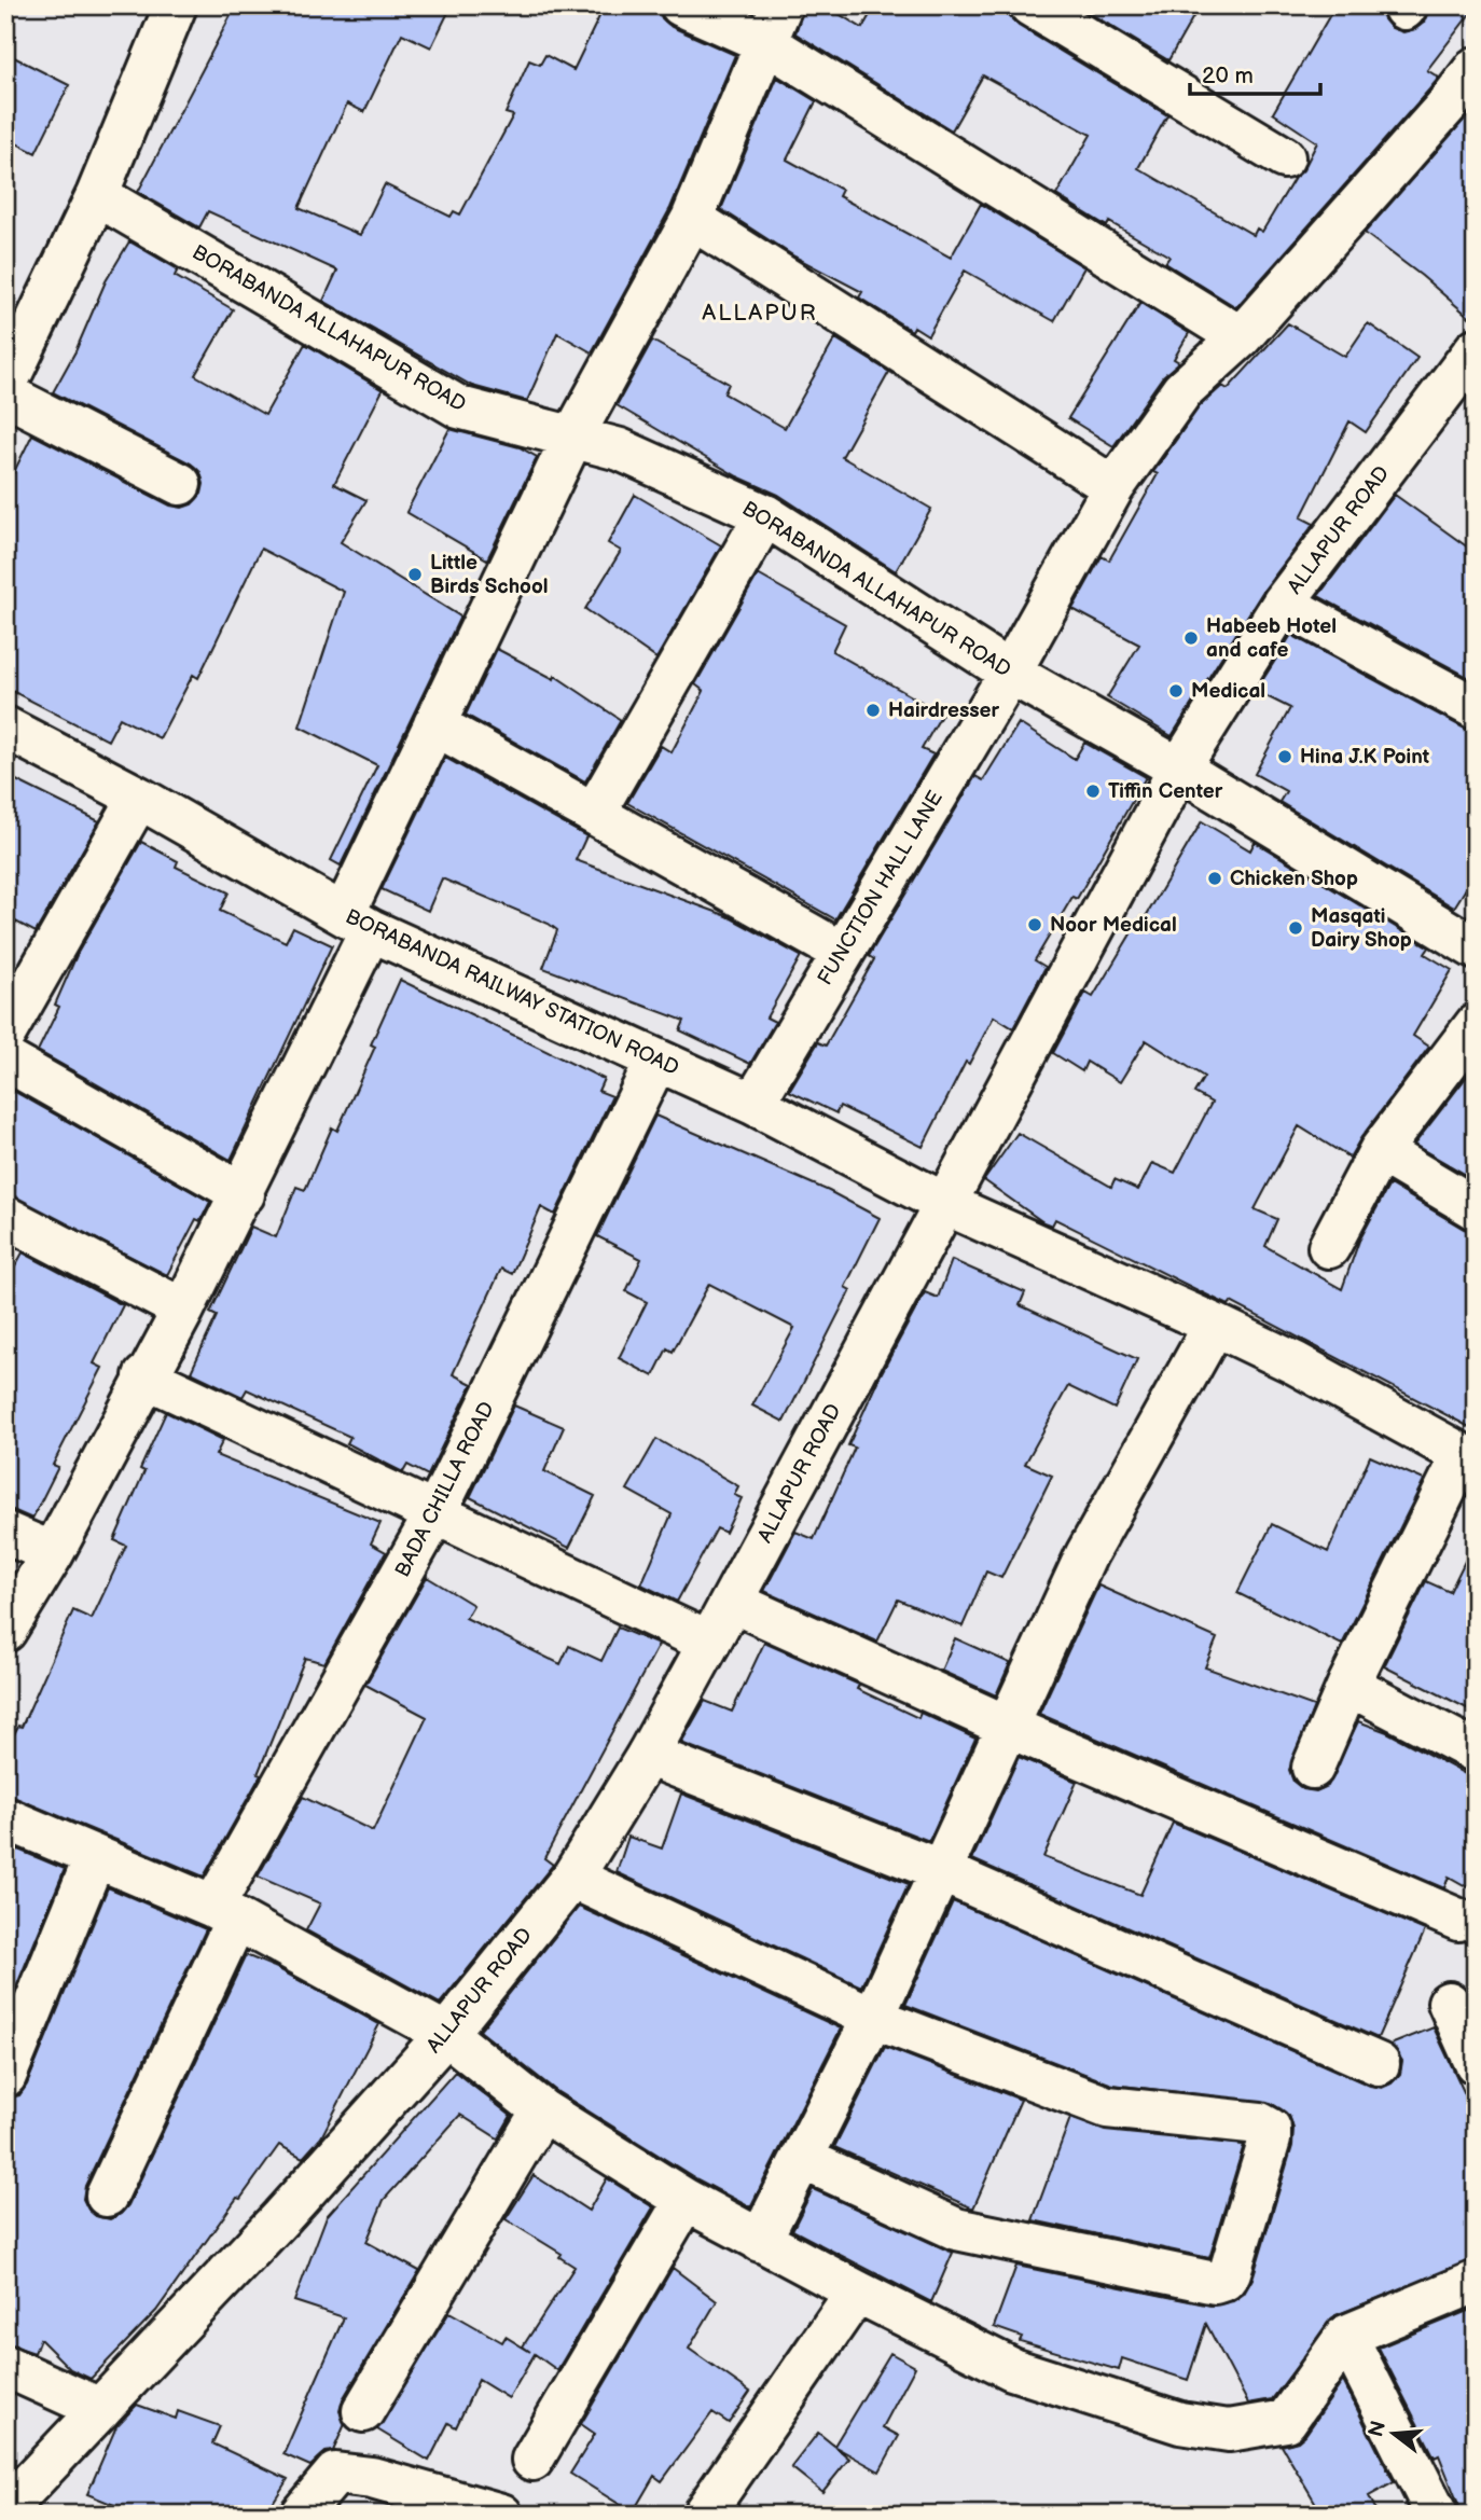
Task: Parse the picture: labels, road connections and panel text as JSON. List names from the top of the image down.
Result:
{
  "streets": {
    "street": [
      "BORABANDA ALLAHAPUR ROAD",
      "ALLAPUR ROAD",
      "FUNCTION HALL LANE",
      "BORABANDA RAILWAY STATION ROAD",
      "BADA CHILLA ROAD"
    ]
  },
  "crossings": [
    ["BORABANDA ALLAHAPUR ROAD", "ALLAPUR ROAD"],
    ["BORABANDA ALLAHAPUR ROAD", "FUNCTION HALL LANE"],
    ["ALLAPUR ROAD", "BORABANDA RAILWAY STATION ROAD"],
    ["FUNCTION HALL LANE", "BORABANDA RAILWAY STATION ROAD"],
    ["BORABANDA RAILWAY STATION ROAD", "BADA CHILLA ROAD"]
  ],
  "districts": ["ALLAPUR"],
  "places": [
    "Little Birds School",
    "Habeeb Hotel and cafe",
    "Medical",
    "Hairdresser",
    "Hina J.K Point",
    "Tiffin Center",
    "Chicken Shop",
    "Noor Medical",
    "Masqati Dairy Shop"
  ],
  "scale_bar": "20 m",
  "north": "left"
}
